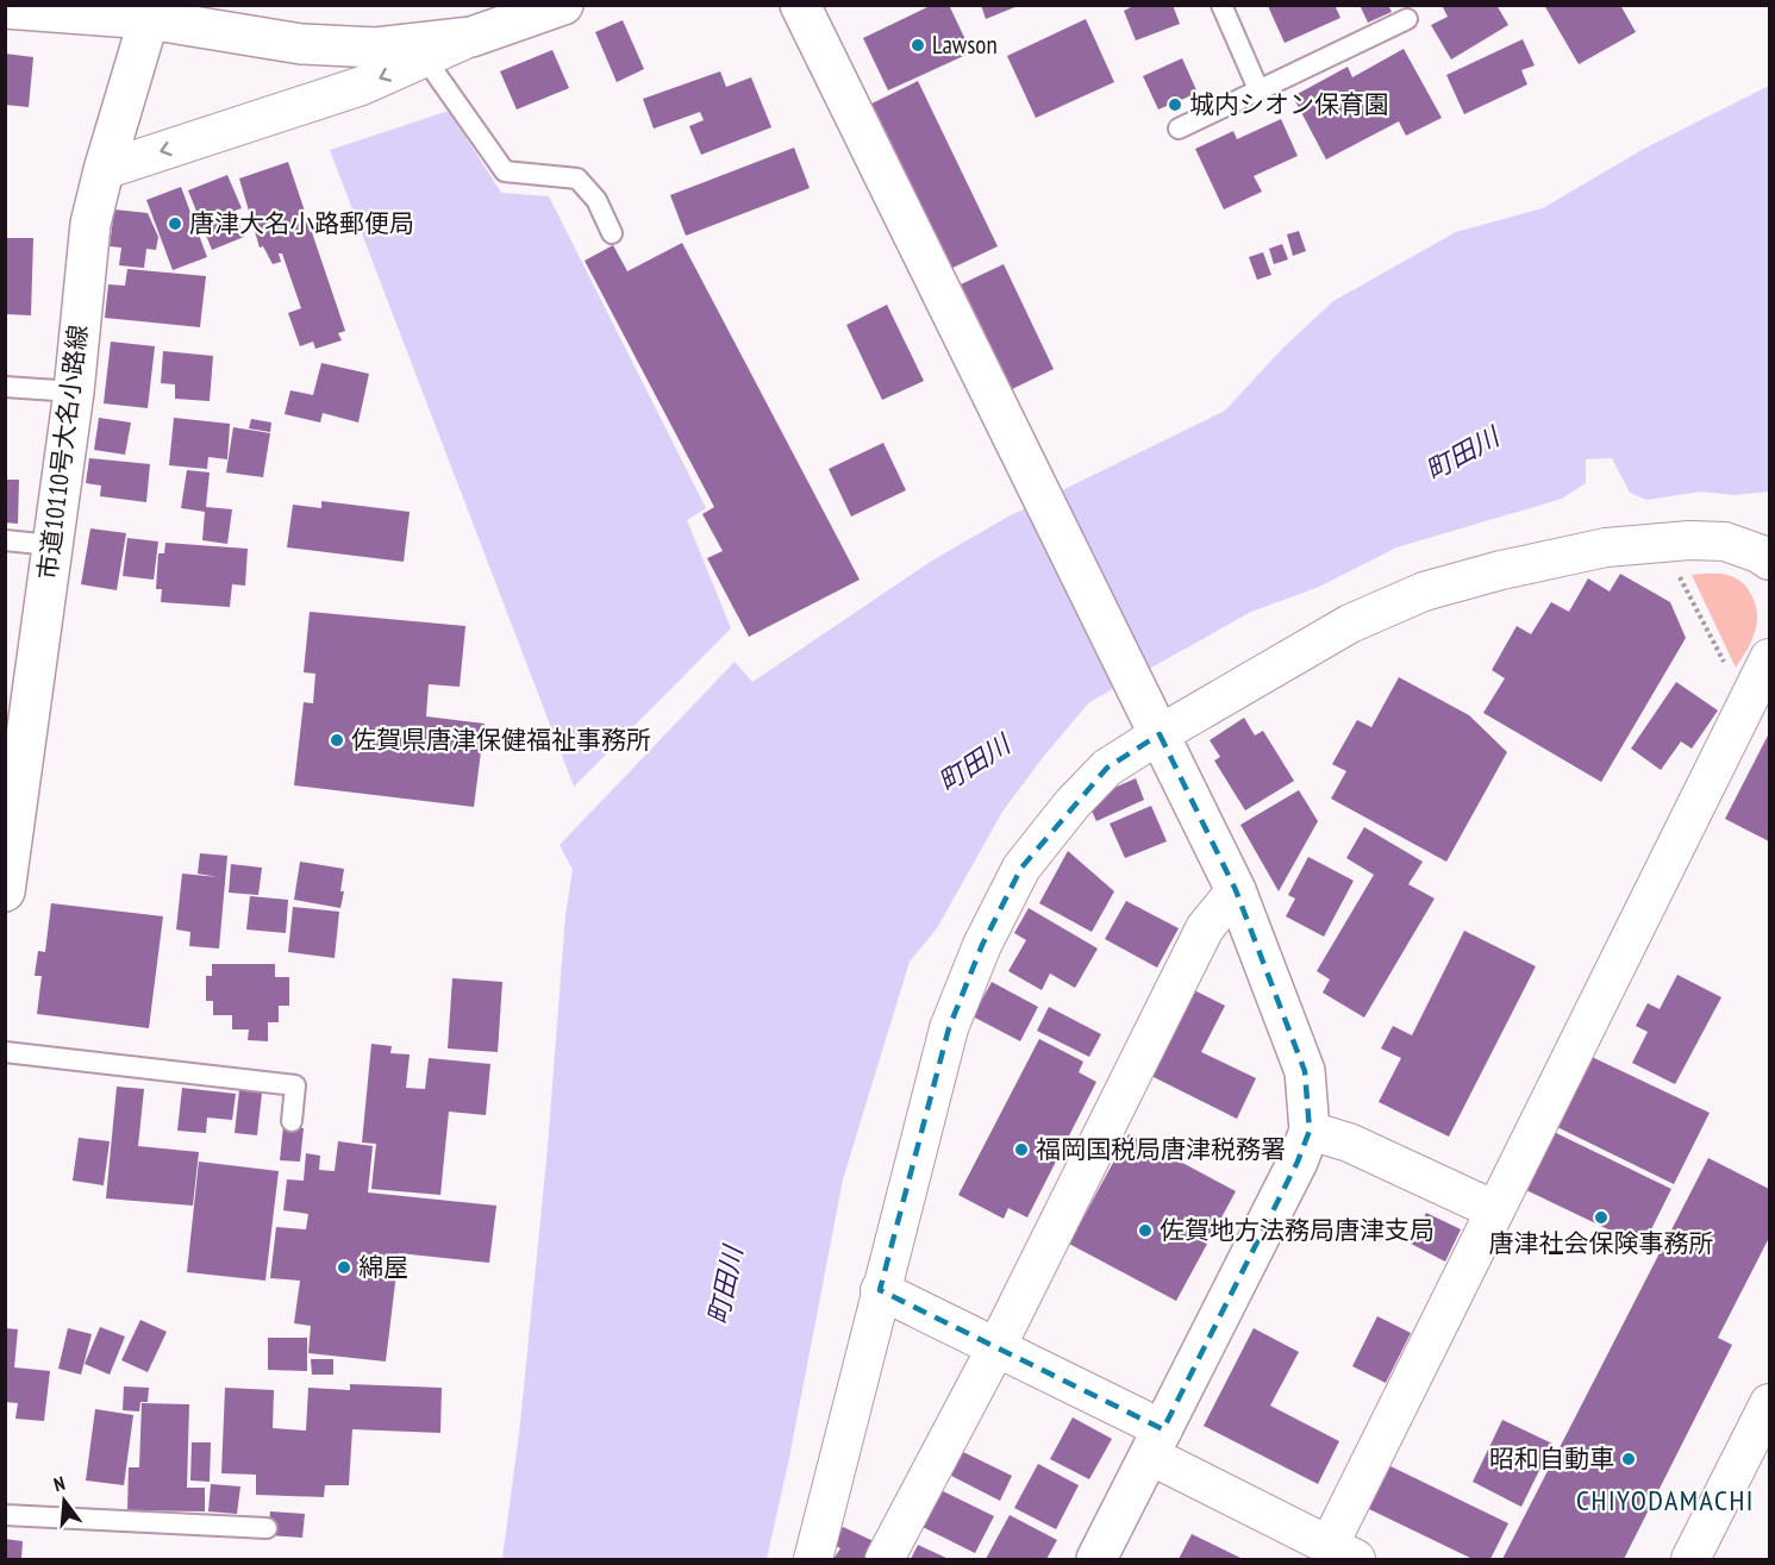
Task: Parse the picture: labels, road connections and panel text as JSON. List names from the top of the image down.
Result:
{
  "streets": {
    "street": ["市道10110号大名小路線"]
  },
  "districts": ["CHIYODAMACHI"],
  "water": ["町田川"],
  "places": [
    "Lawson",
    "城内シオン保育園",
    "唐津大名小路郵便局",
    "佐賀県唐津保健福祉事務所",
    "福岡国税局唐津税務署",
    "唐津社会保険事務所",
    "佐賀地方法務局唐津支局",
    "綿屋",
    "昭和自動車"
  ],
  "north": "top"
}
